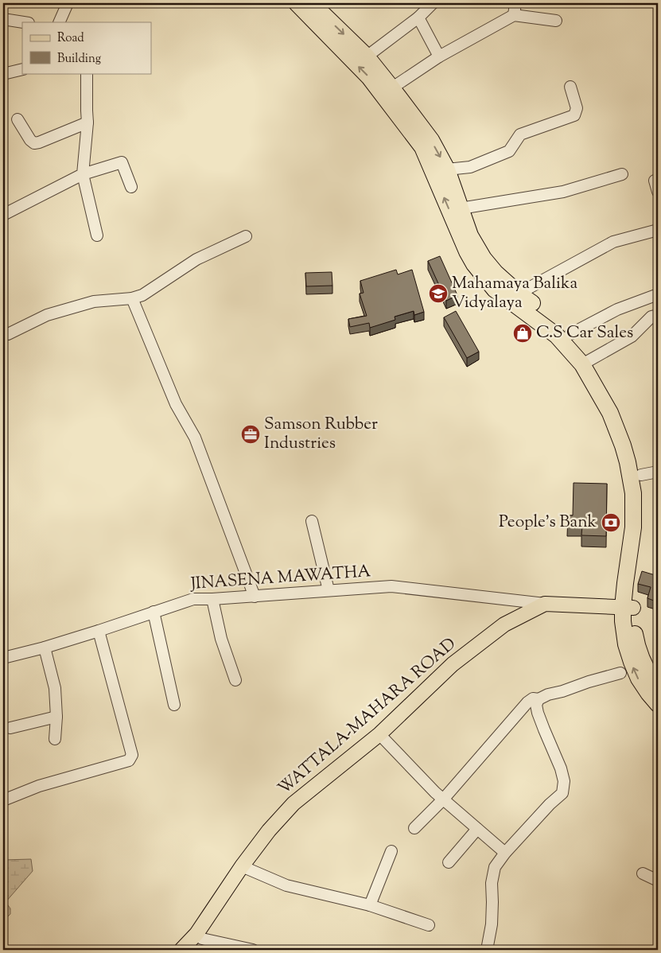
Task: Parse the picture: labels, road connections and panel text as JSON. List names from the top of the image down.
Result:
{
  "streets": {
    "main road": ["WATTALA-MAHARA ROAD"],
    "street": ["JINASENA MAWATHA"]
  },
  "crossings": [
    ["JINASENA MAWATHA", "WATTALA-MAHARA ROAD"]
  ],
  "places": {
    "school or university": ["Mahamaya Balika Vidyalaya"],
    "shop": ["C.S Car Sales"],
    "office": ["Samson Rubber Industries"],
    "bank": ["People's Bank"]
  },
  "legend": ["Road", "Building"]
}
